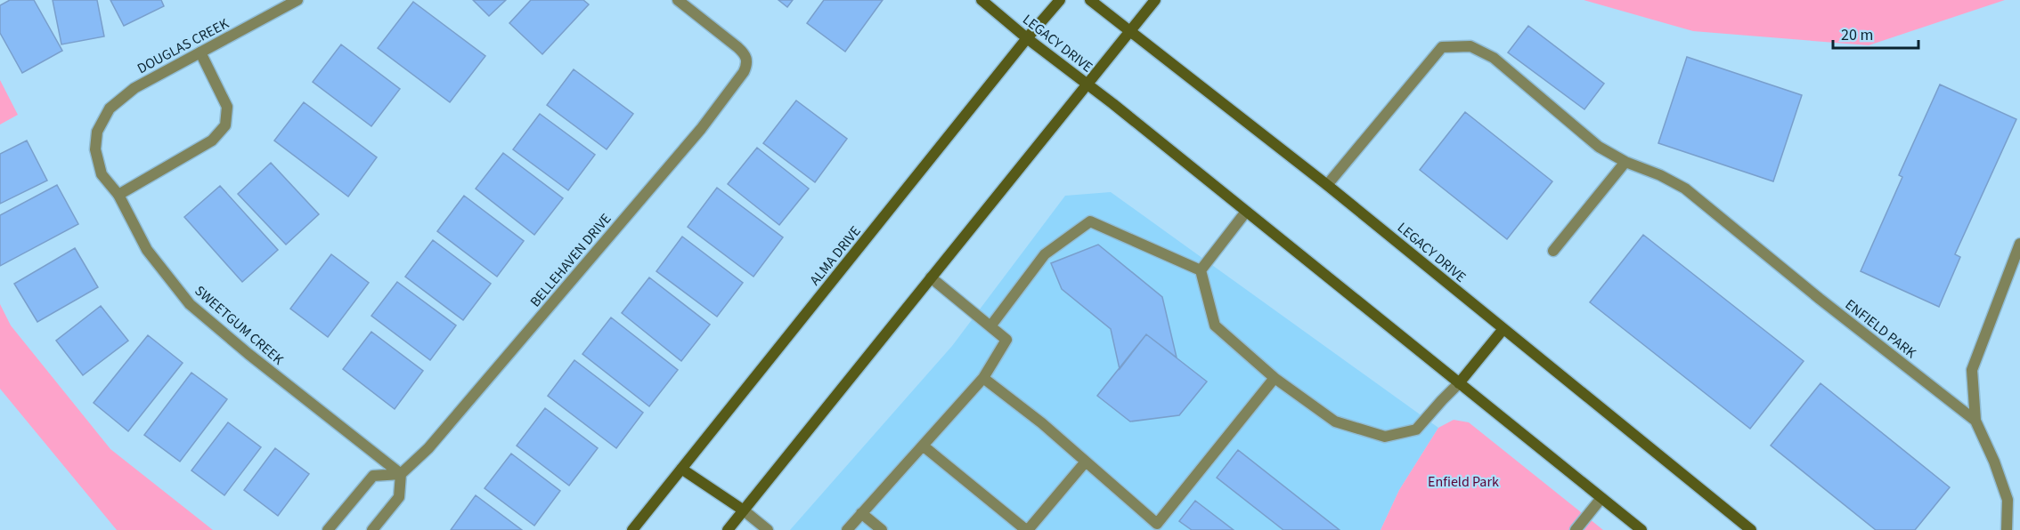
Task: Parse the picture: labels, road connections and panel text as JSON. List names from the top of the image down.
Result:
{
  "streets": {
    "main road": ["LEGACY DRIVE", "ALMA DRIVE"],
    "street": [
      "DOUGLAS CREEK",
      "BELLEHAVEN DRIVE",
      "SWEETGUM CREEK",
      "ENFIELD PARK"
    ]
  },
  "crossings": [
    ["LEGACY DRIVE", "ALMA DRIVE"],
    ["LEGACY DRIVE", "ENFIELD PARK"],
    ["DOUGLAS CREEK", "SWEETGUM CREEK"],
    ["BELLEHAVEN DRIVE", "SWEETGUM CREEK"]
  ],
  "parks": ["Enfield Park"],
  "scale_bar": "20 m"
}
